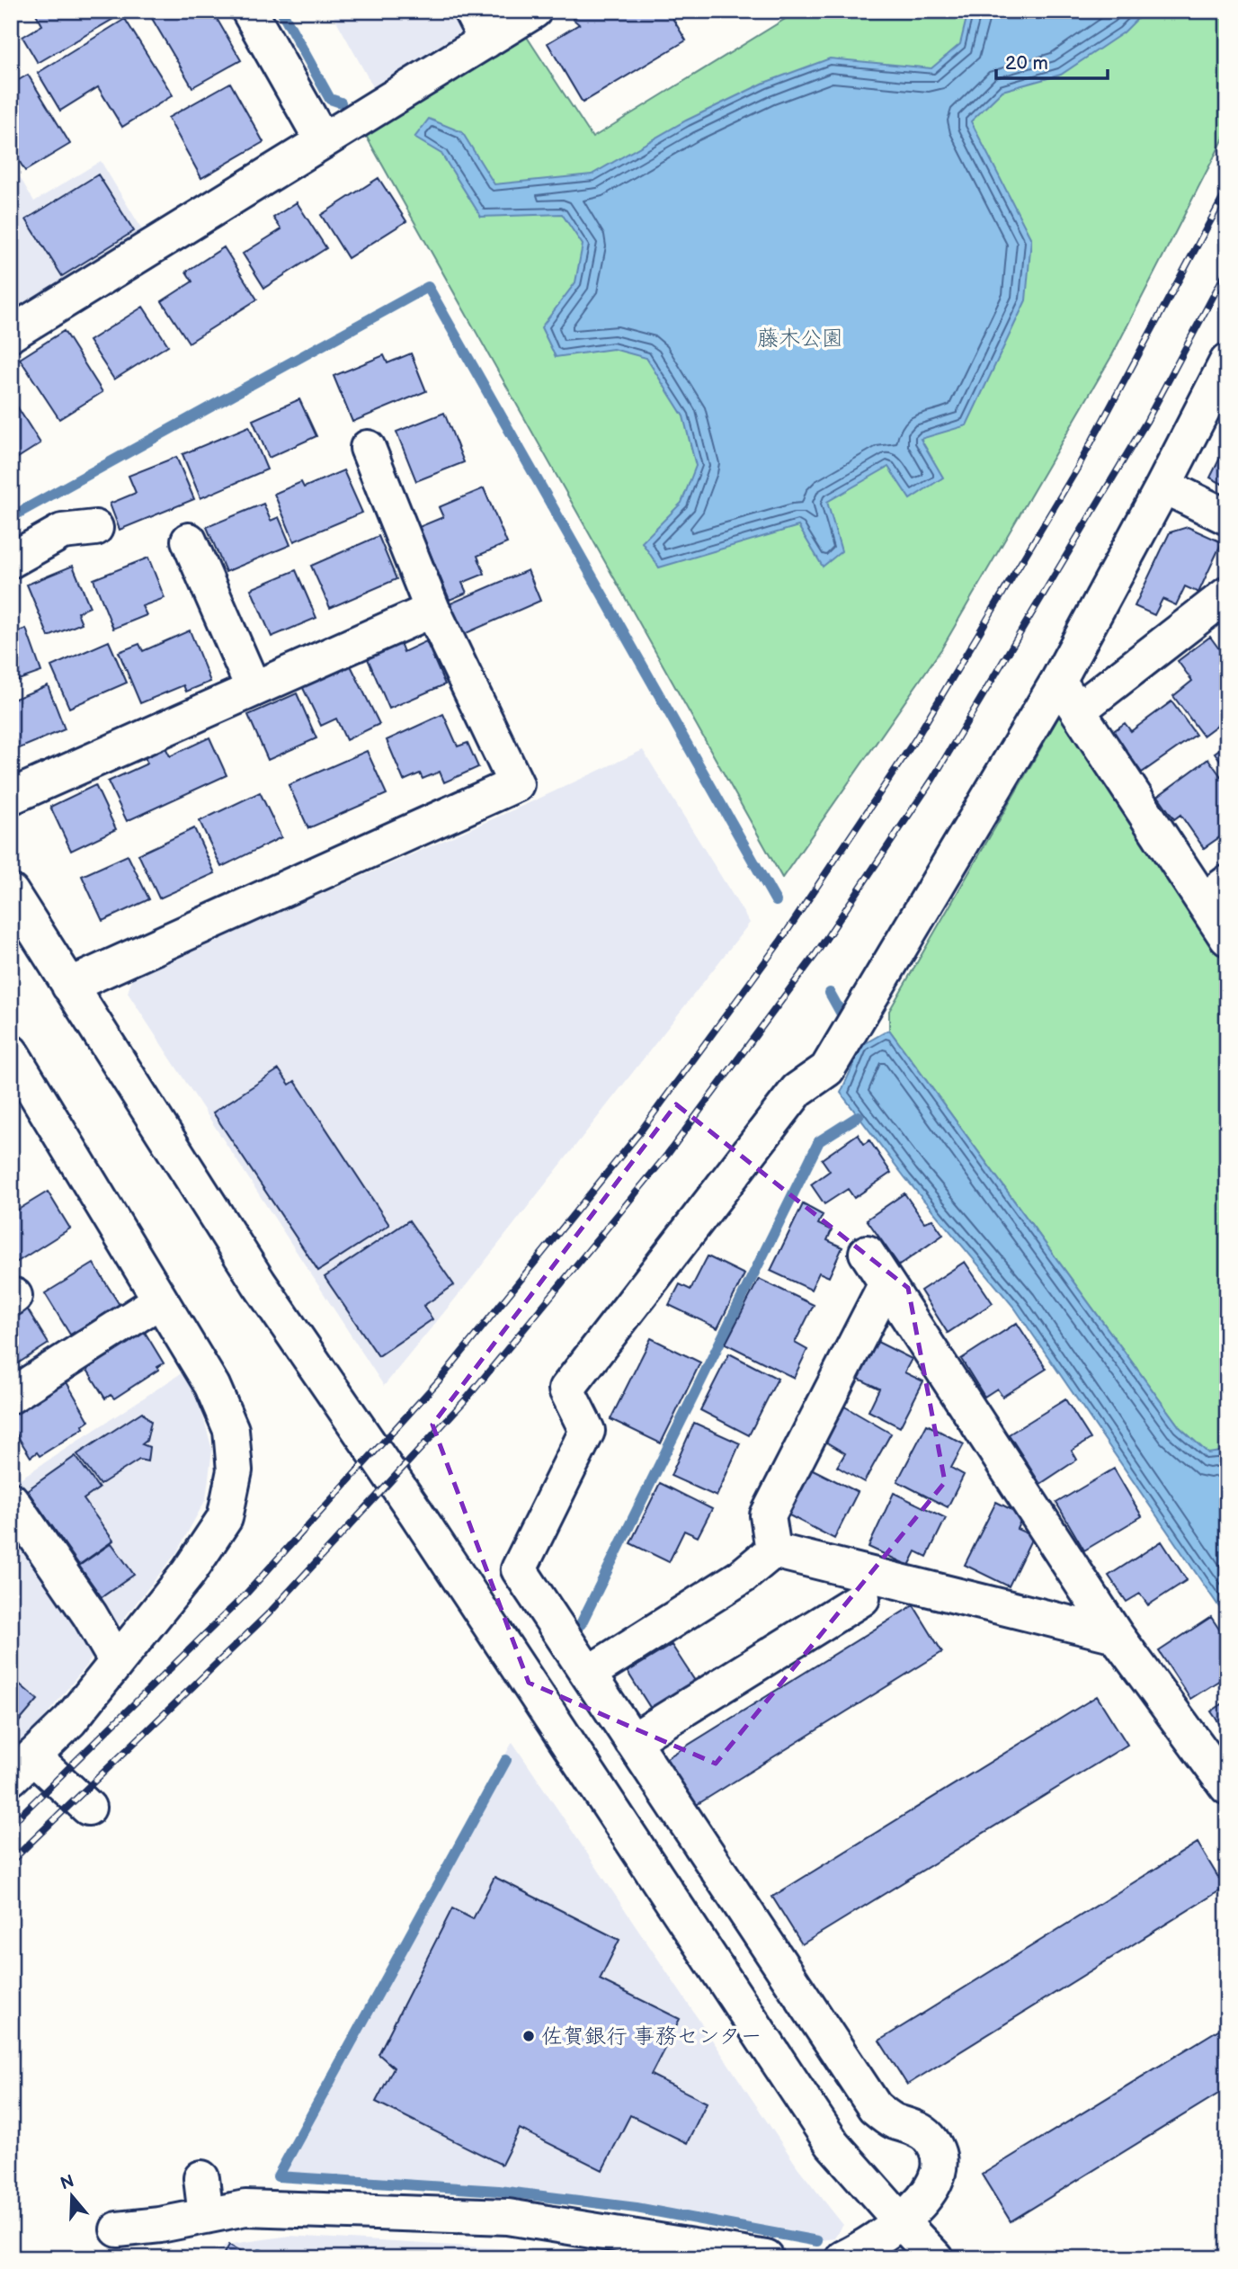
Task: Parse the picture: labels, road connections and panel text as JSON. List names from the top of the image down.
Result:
{
  "parks": ["藤木公園"],
  "places": ["佐賀銀行 事務センター"],
  "scale_bar": "20 m",
  "north": "top"
}
